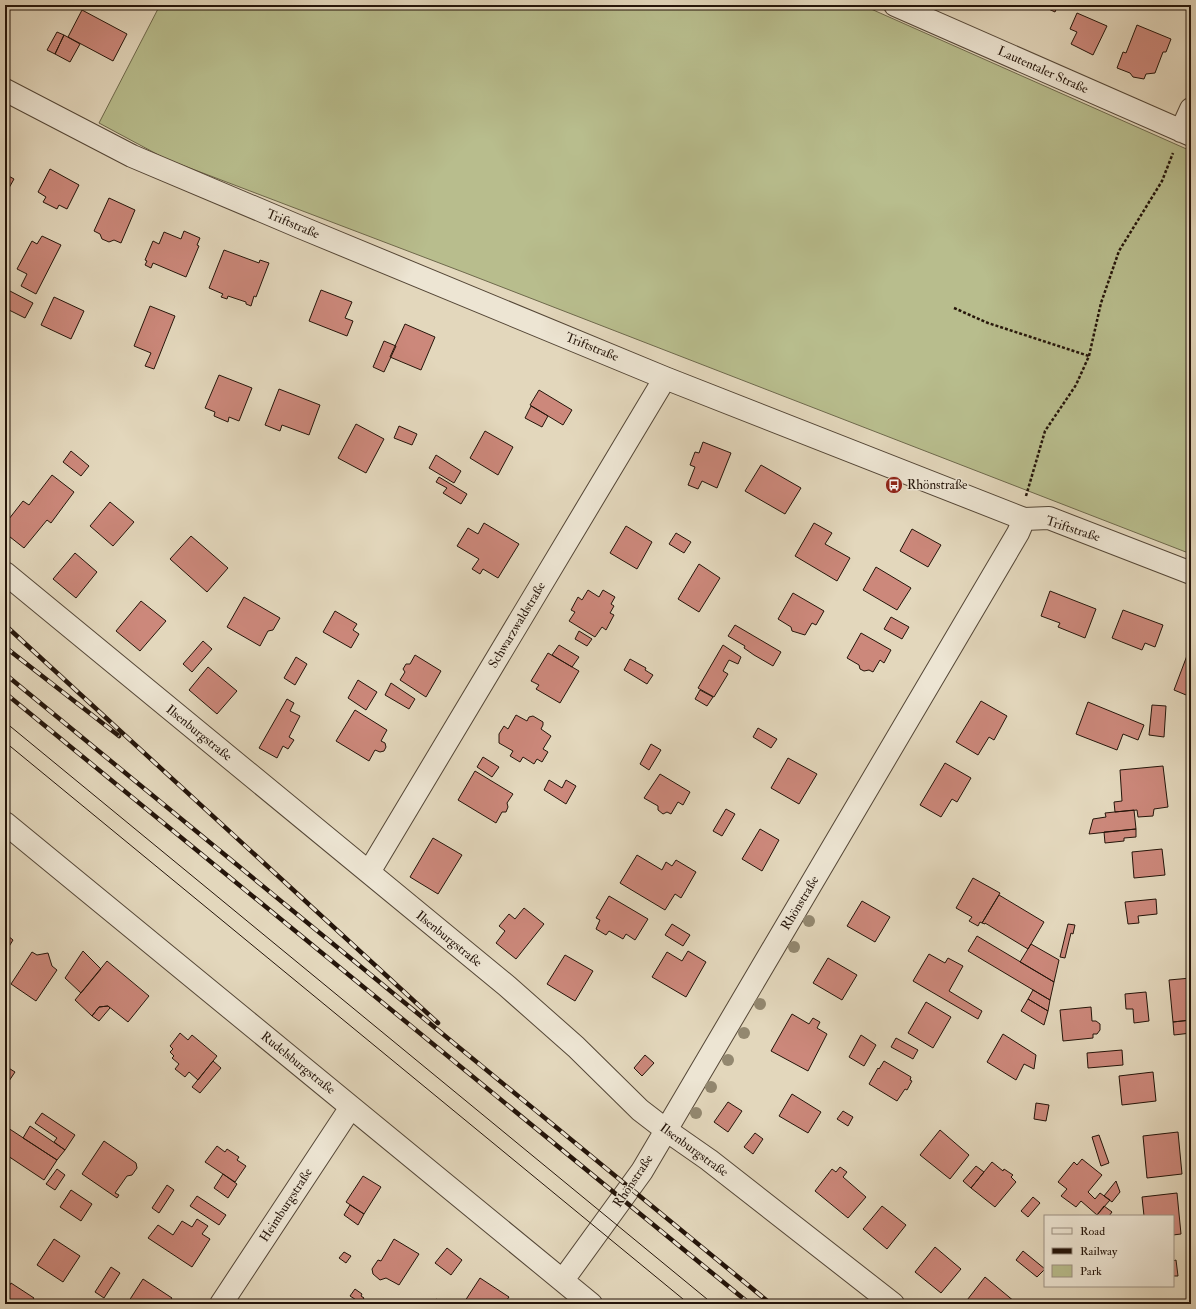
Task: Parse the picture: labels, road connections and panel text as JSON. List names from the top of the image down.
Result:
{
  "streets": {
    "street": [
      "Lautentaler Straße",
      "Triftstraße",
      "Schwarzwaldstraße",
      "Ilsenburgstraße",
      "Rhönstraße",
      "Rudelsburgstraße",
      "Heimburgstraße"
    ]
  },
  "crossings": [
    ["Triftstraße", "Schwarzwaldstraße"],
    ["Triftstraße", "Rhönstraße"],
    ["Schwarzwaldstraße", "Ilsenburgstraße"],
    ["Ilsenburgstraße", "Rhönstraße"],
    ["Rhönstraße", "Rudelsburgstraße"],
    ["Rudelsburgstraße", "Heimburgstraße"]
  ],
  "places": {
    "bus stop": ["Rhönstraße"]
  },
  "legend": ["Road", "Railway", "Park"]
}
